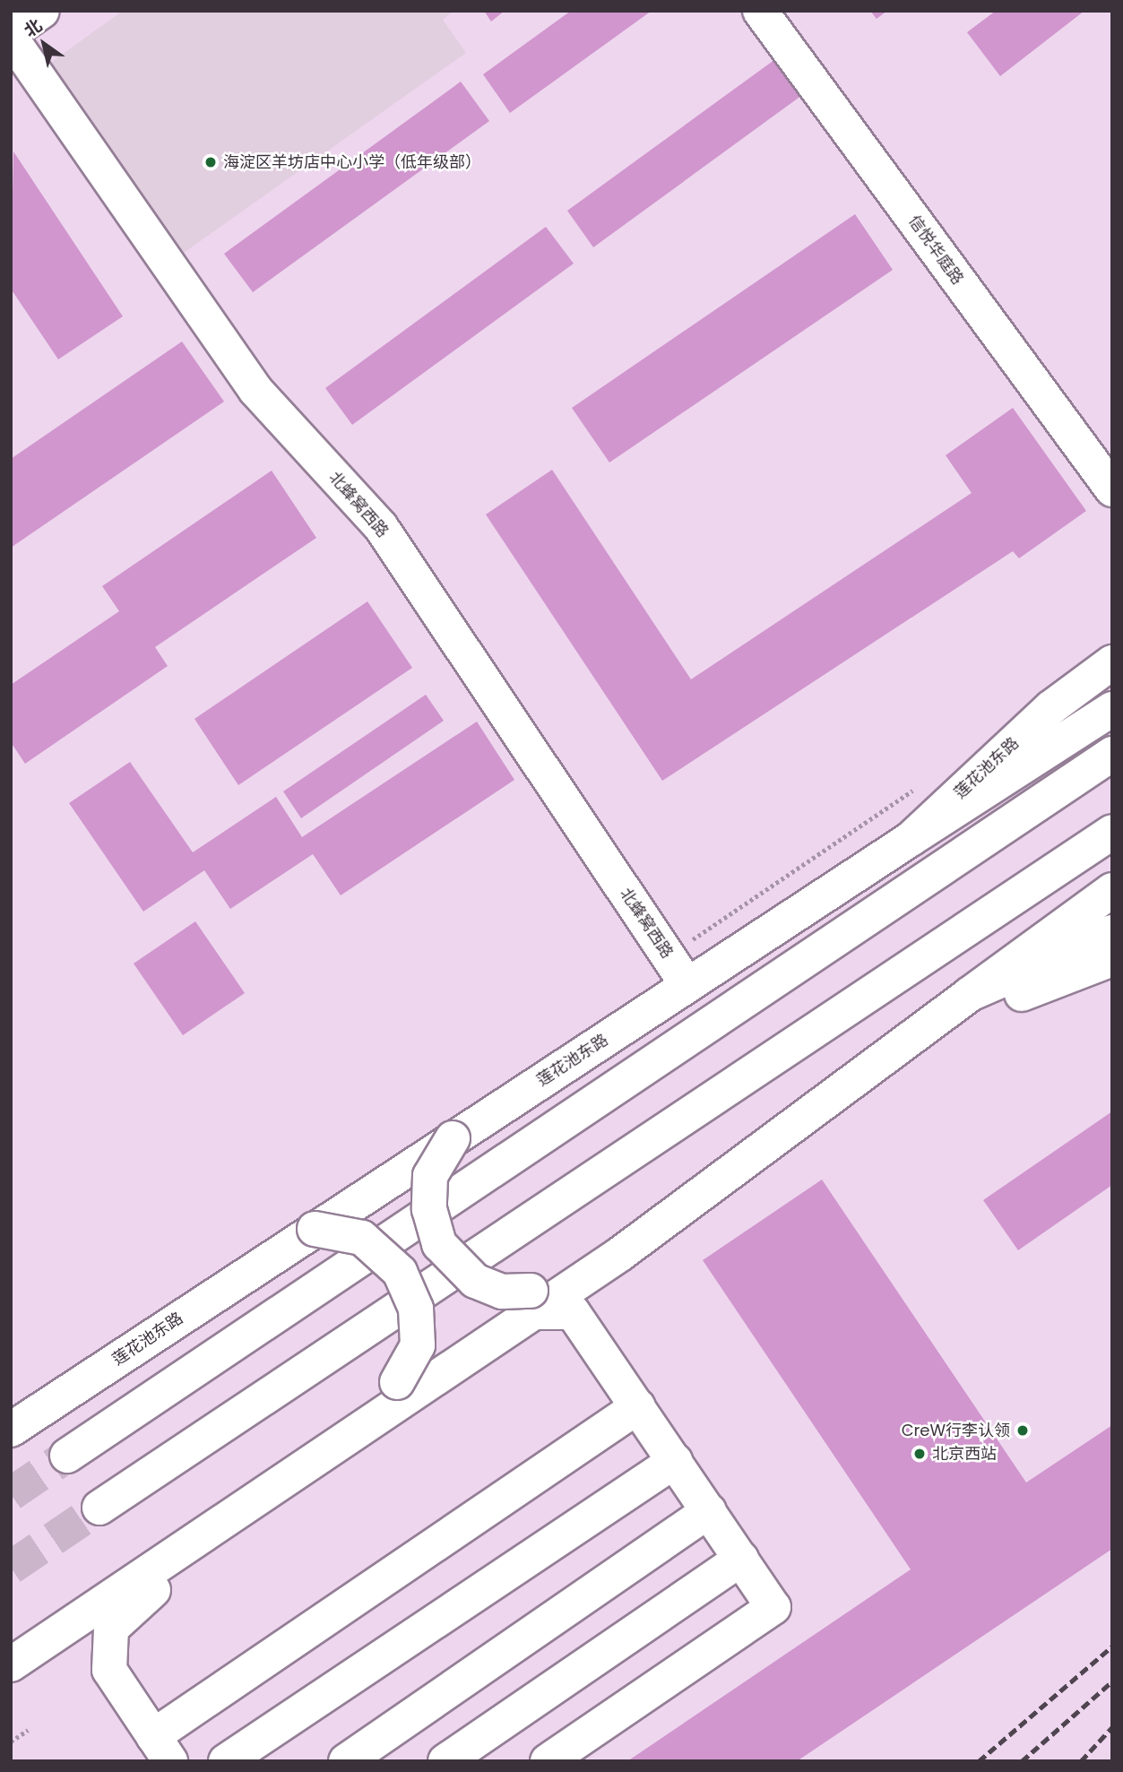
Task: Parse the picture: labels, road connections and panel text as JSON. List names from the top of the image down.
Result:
{
  "streets": {
    "main road": ["信悦华庭路", "北蜂窝西路", "莲花池东路"]
  },
  "crossings": [
    ["北蜂窝西路", "莲花池东路"]
  ],
  "places": ["海淀区羊坊店中心小学（低年级部）", "CreW行李认领", "北京西站"],
  "north": "top left"
}
